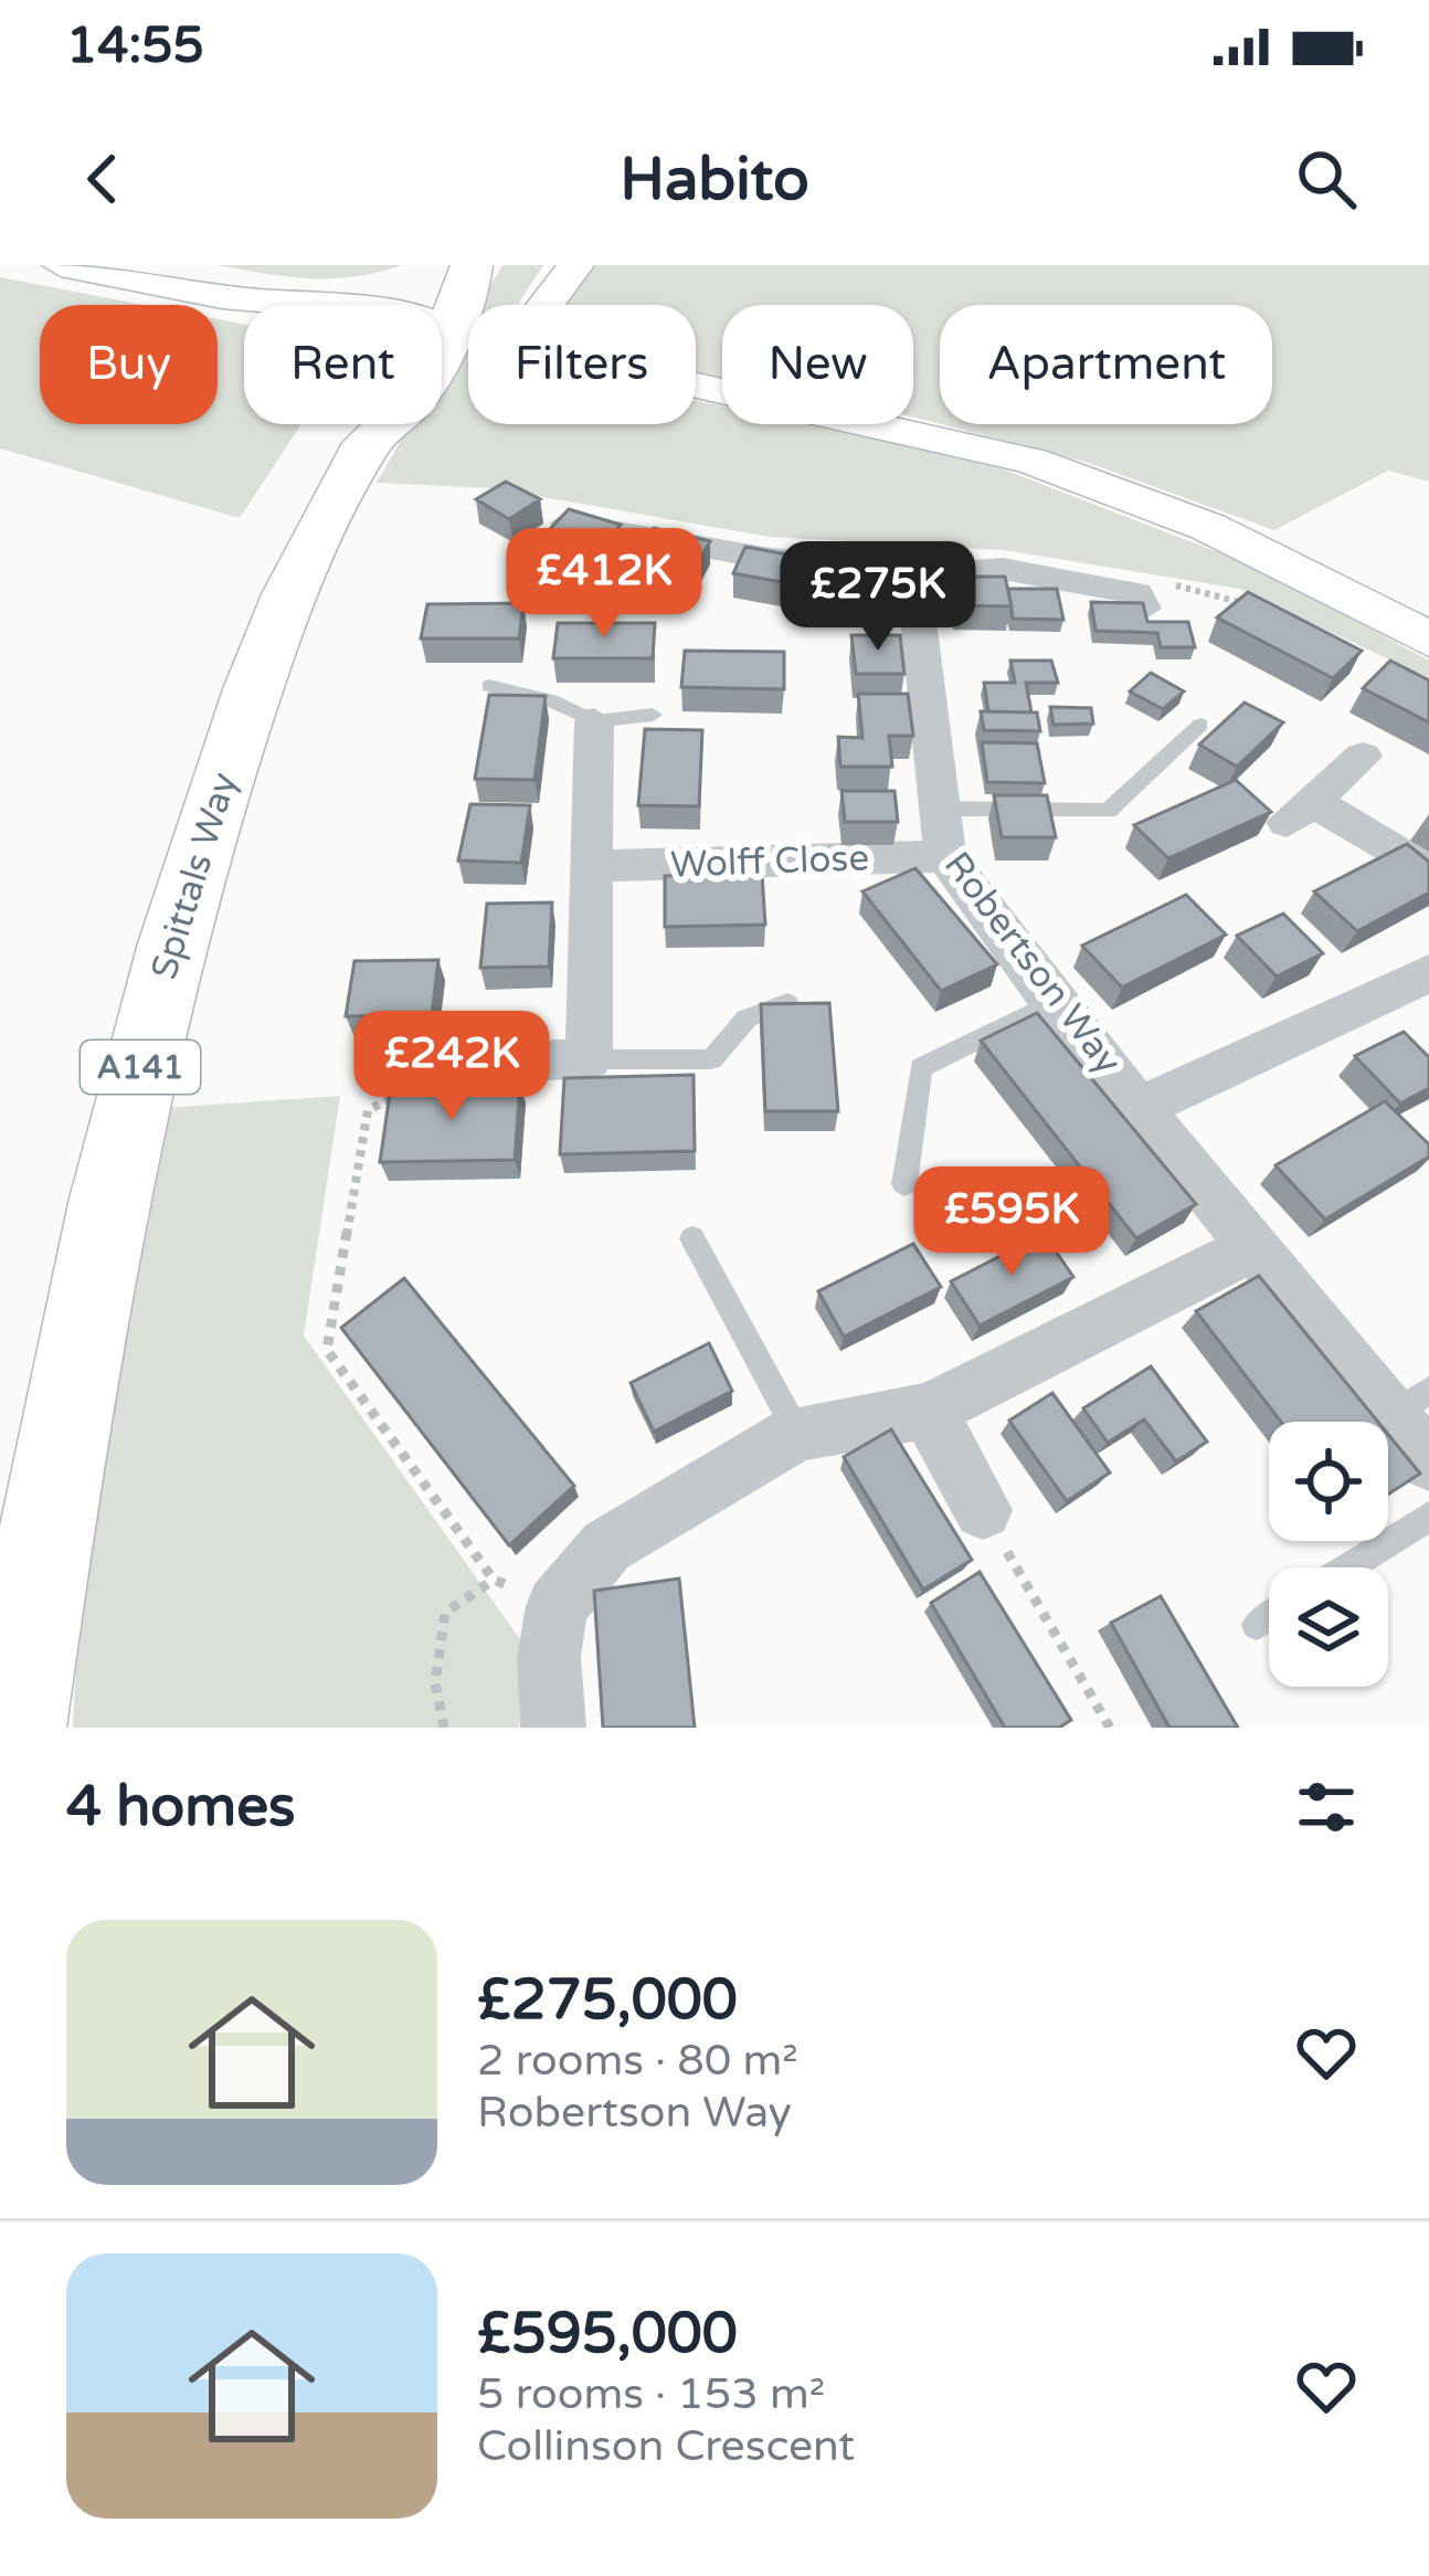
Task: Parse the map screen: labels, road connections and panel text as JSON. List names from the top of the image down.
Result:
{
  "streets": {
    "highway": ["Spittals Way", "A141"],
    "street": ["Wolff Close", "Robertson Way"]
  },
  "crossings": [
    ["Wolff Close", "Robertson Way"]
  ],
  "page": {
    "status": "14:55",
    "header": "Habito",
    "chip": [
      "Buy",
      "Rent",
      "Filters",
      "New",
      "Apartment"
    ],
    "price": [
      "£412K",
      "£275K",
      "£242K",
      "£595K"
    ],
    "heading": "4 homes",
    "list": [
      {
        "name": "£275,000",
        "note": "2 rooms · 80 m² · Robertson Way"
      },
      {
        "name": "£595,000",
        "note": "5 rooms · 153 m² · Collinson Crescent"
      }
    ]
  }
}
